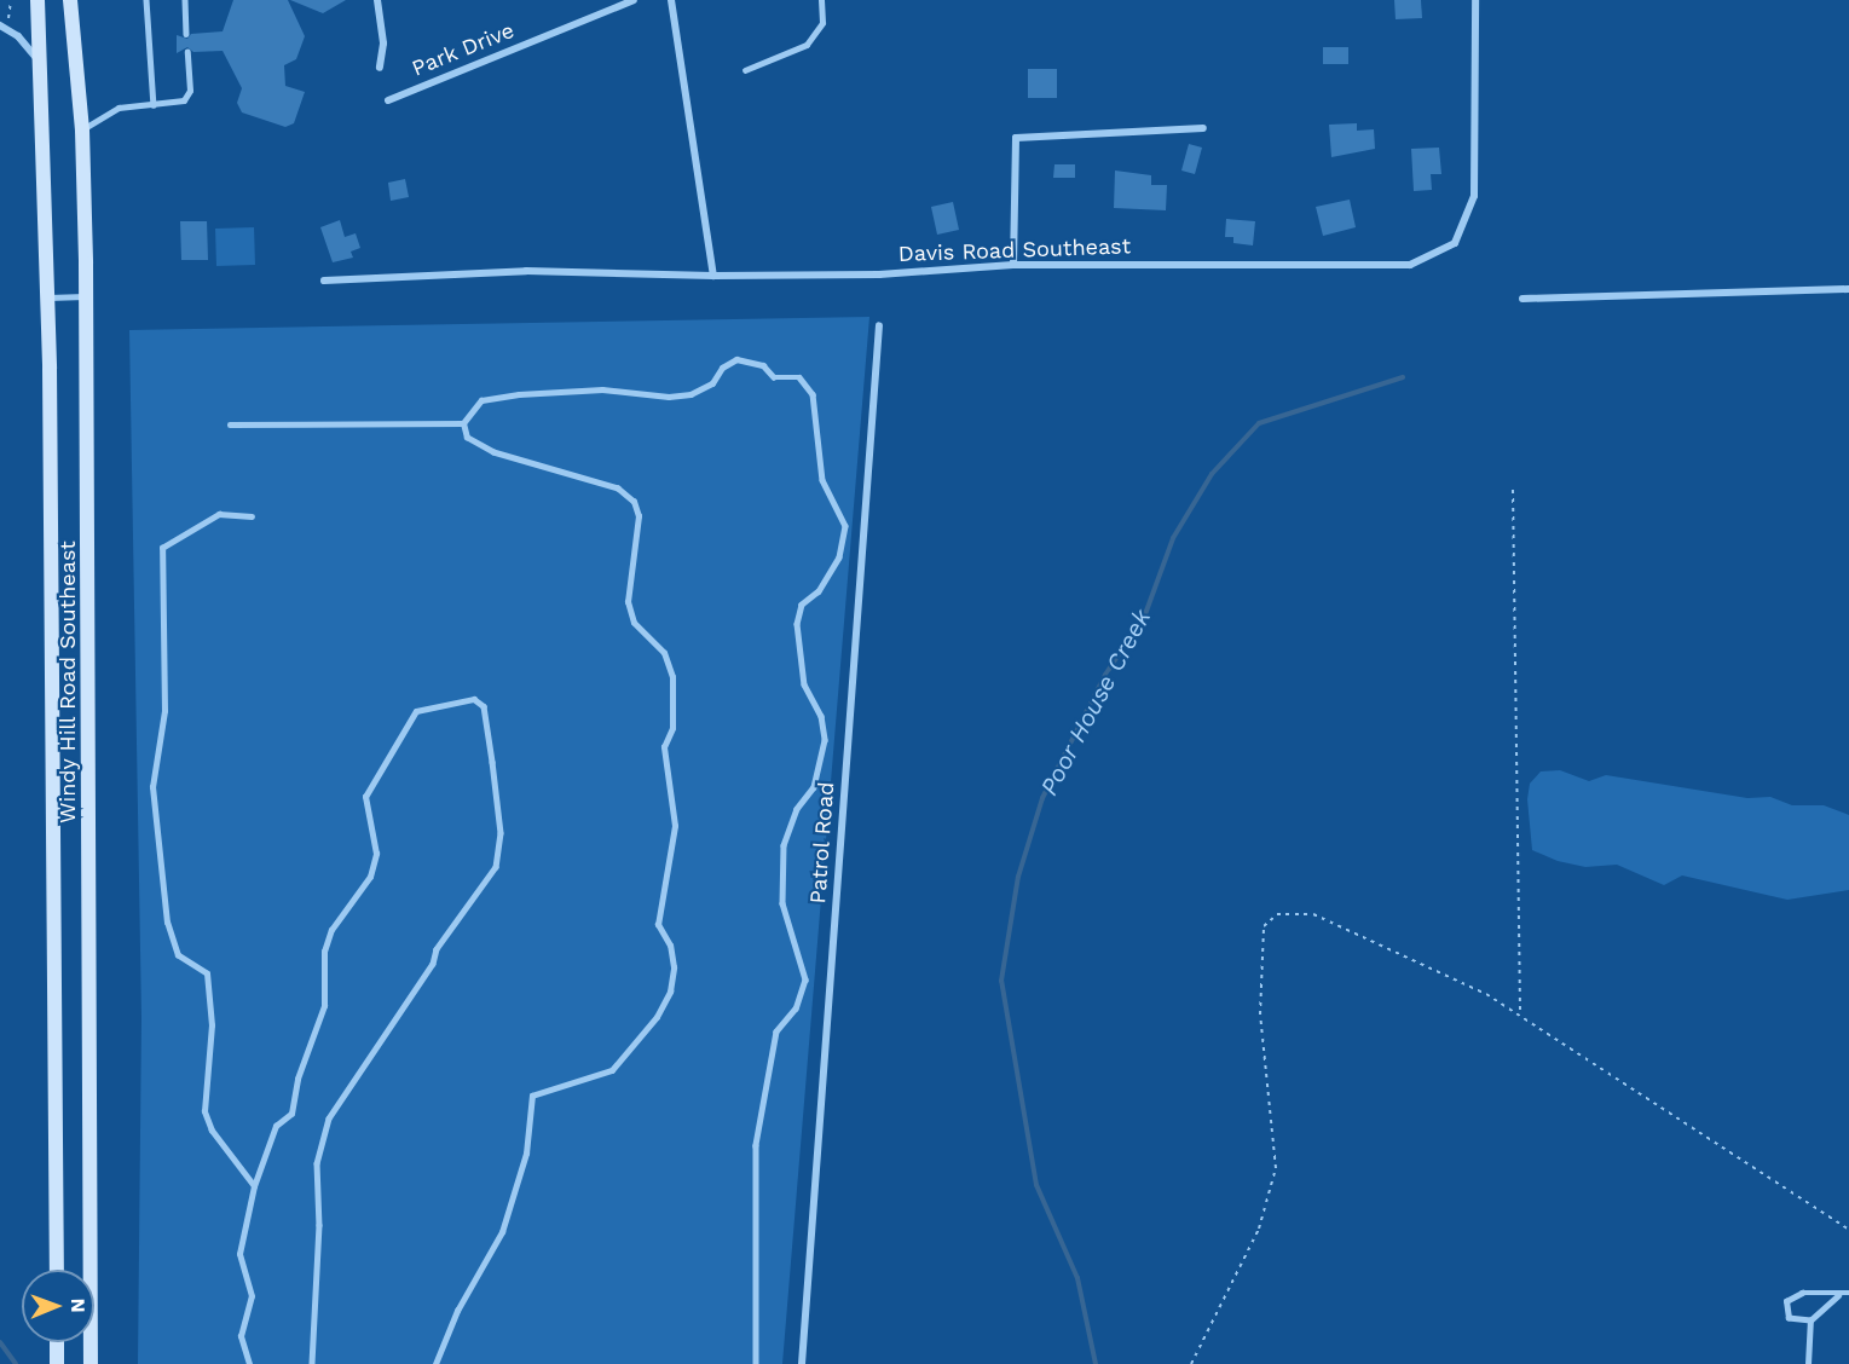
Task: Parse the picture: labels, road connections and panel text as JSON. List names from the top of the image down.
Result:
{
  "streets": {
    "main road": ["Windy Hill Road Southeast"],
    "street": ["Park Drive", "Davis Road Southeast", "Patrol Road"]
  },
  "water": ["Poor House Creek"],
  "north": "right"
}
